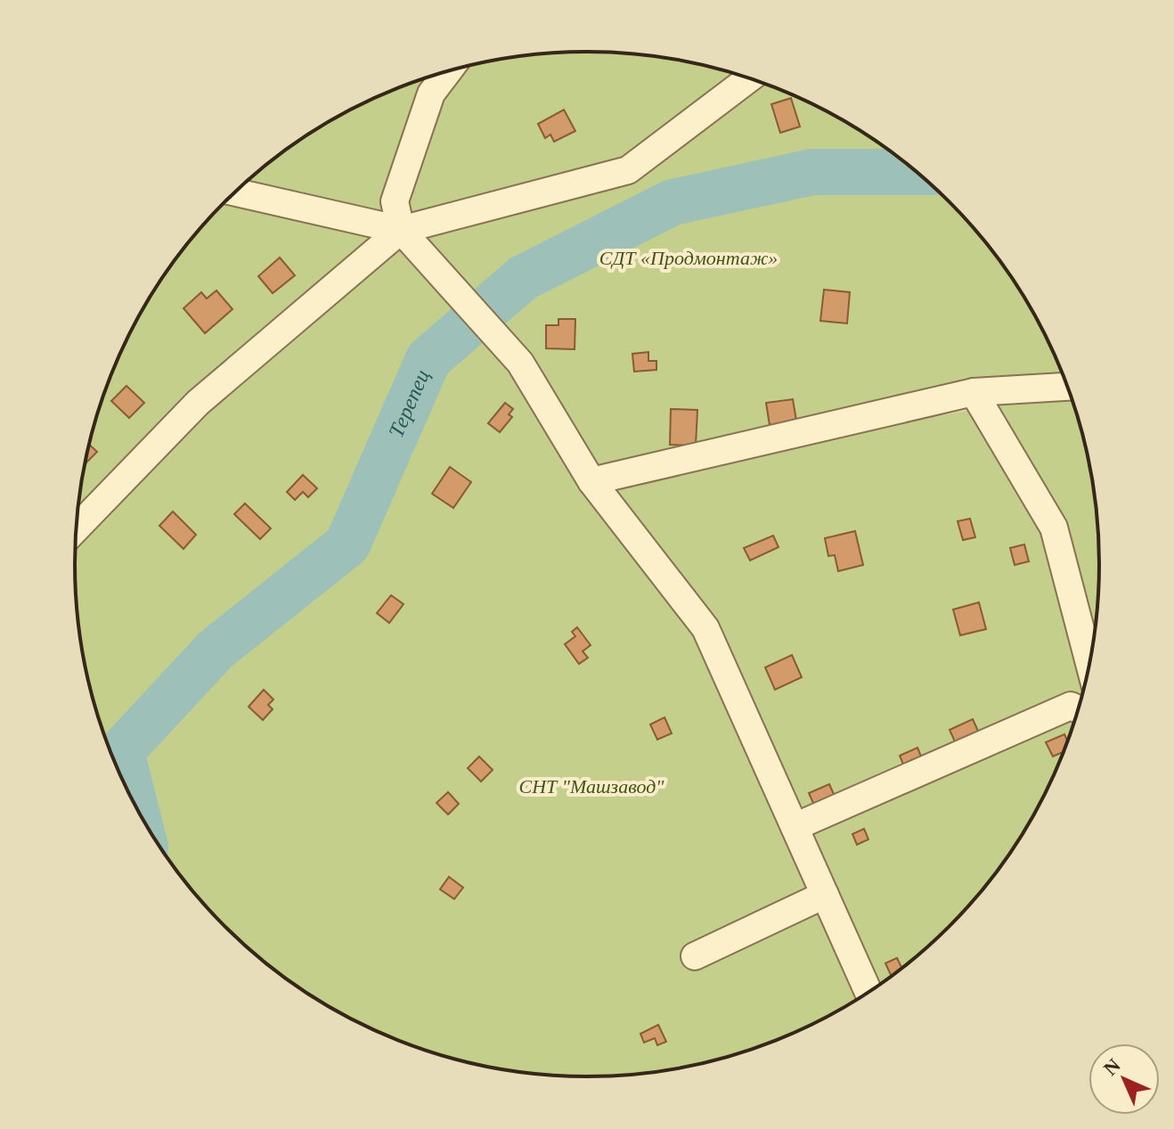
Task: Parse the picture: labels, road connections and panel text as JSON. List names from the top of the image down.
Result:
{
  "water": ["Терепец"],
  "parks": ["СДТ «Продмонтаж»", "СНТ \"Машзавод\""],
  "north": "top left"
}
